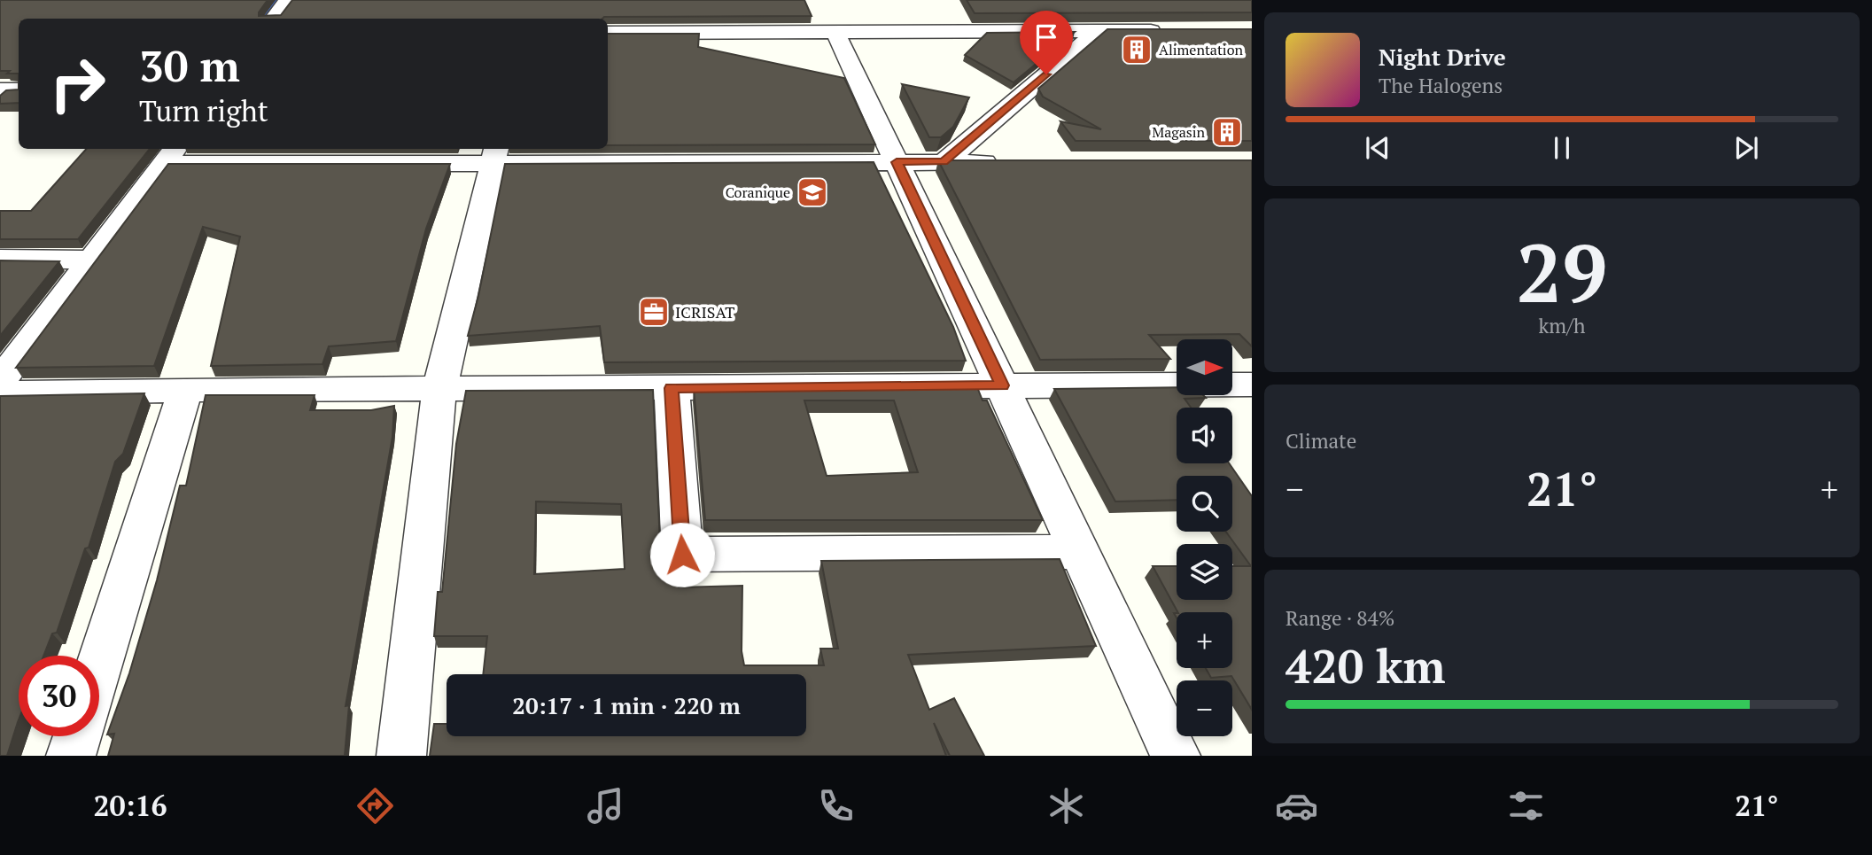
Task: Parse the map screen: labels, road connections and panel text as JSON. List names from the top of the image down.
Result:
{
  "places": {
    "building": ["Alimentation", "Magasin"],
    "school or university": ["Coranique"],
    "office": ["ICRISAT"]
  },
  "north": "right",
  "page": {
    "turn": ["30 m", "Turn right"],
    "song": ["Night Drive", "The Halogens"],
    "tile": [
      ["29", "km/h"],
      "Climate",
      ["Range · 84%", "420 km"]
    ],
    "map_buttons": ["+", "−"],
    "heat": ["−", "21°", "+"],
    "limit": "30",
    "trip": "20:17 · 1 min · 220 m",
    "tabs": ["20:16", "21°"]
  }
}
